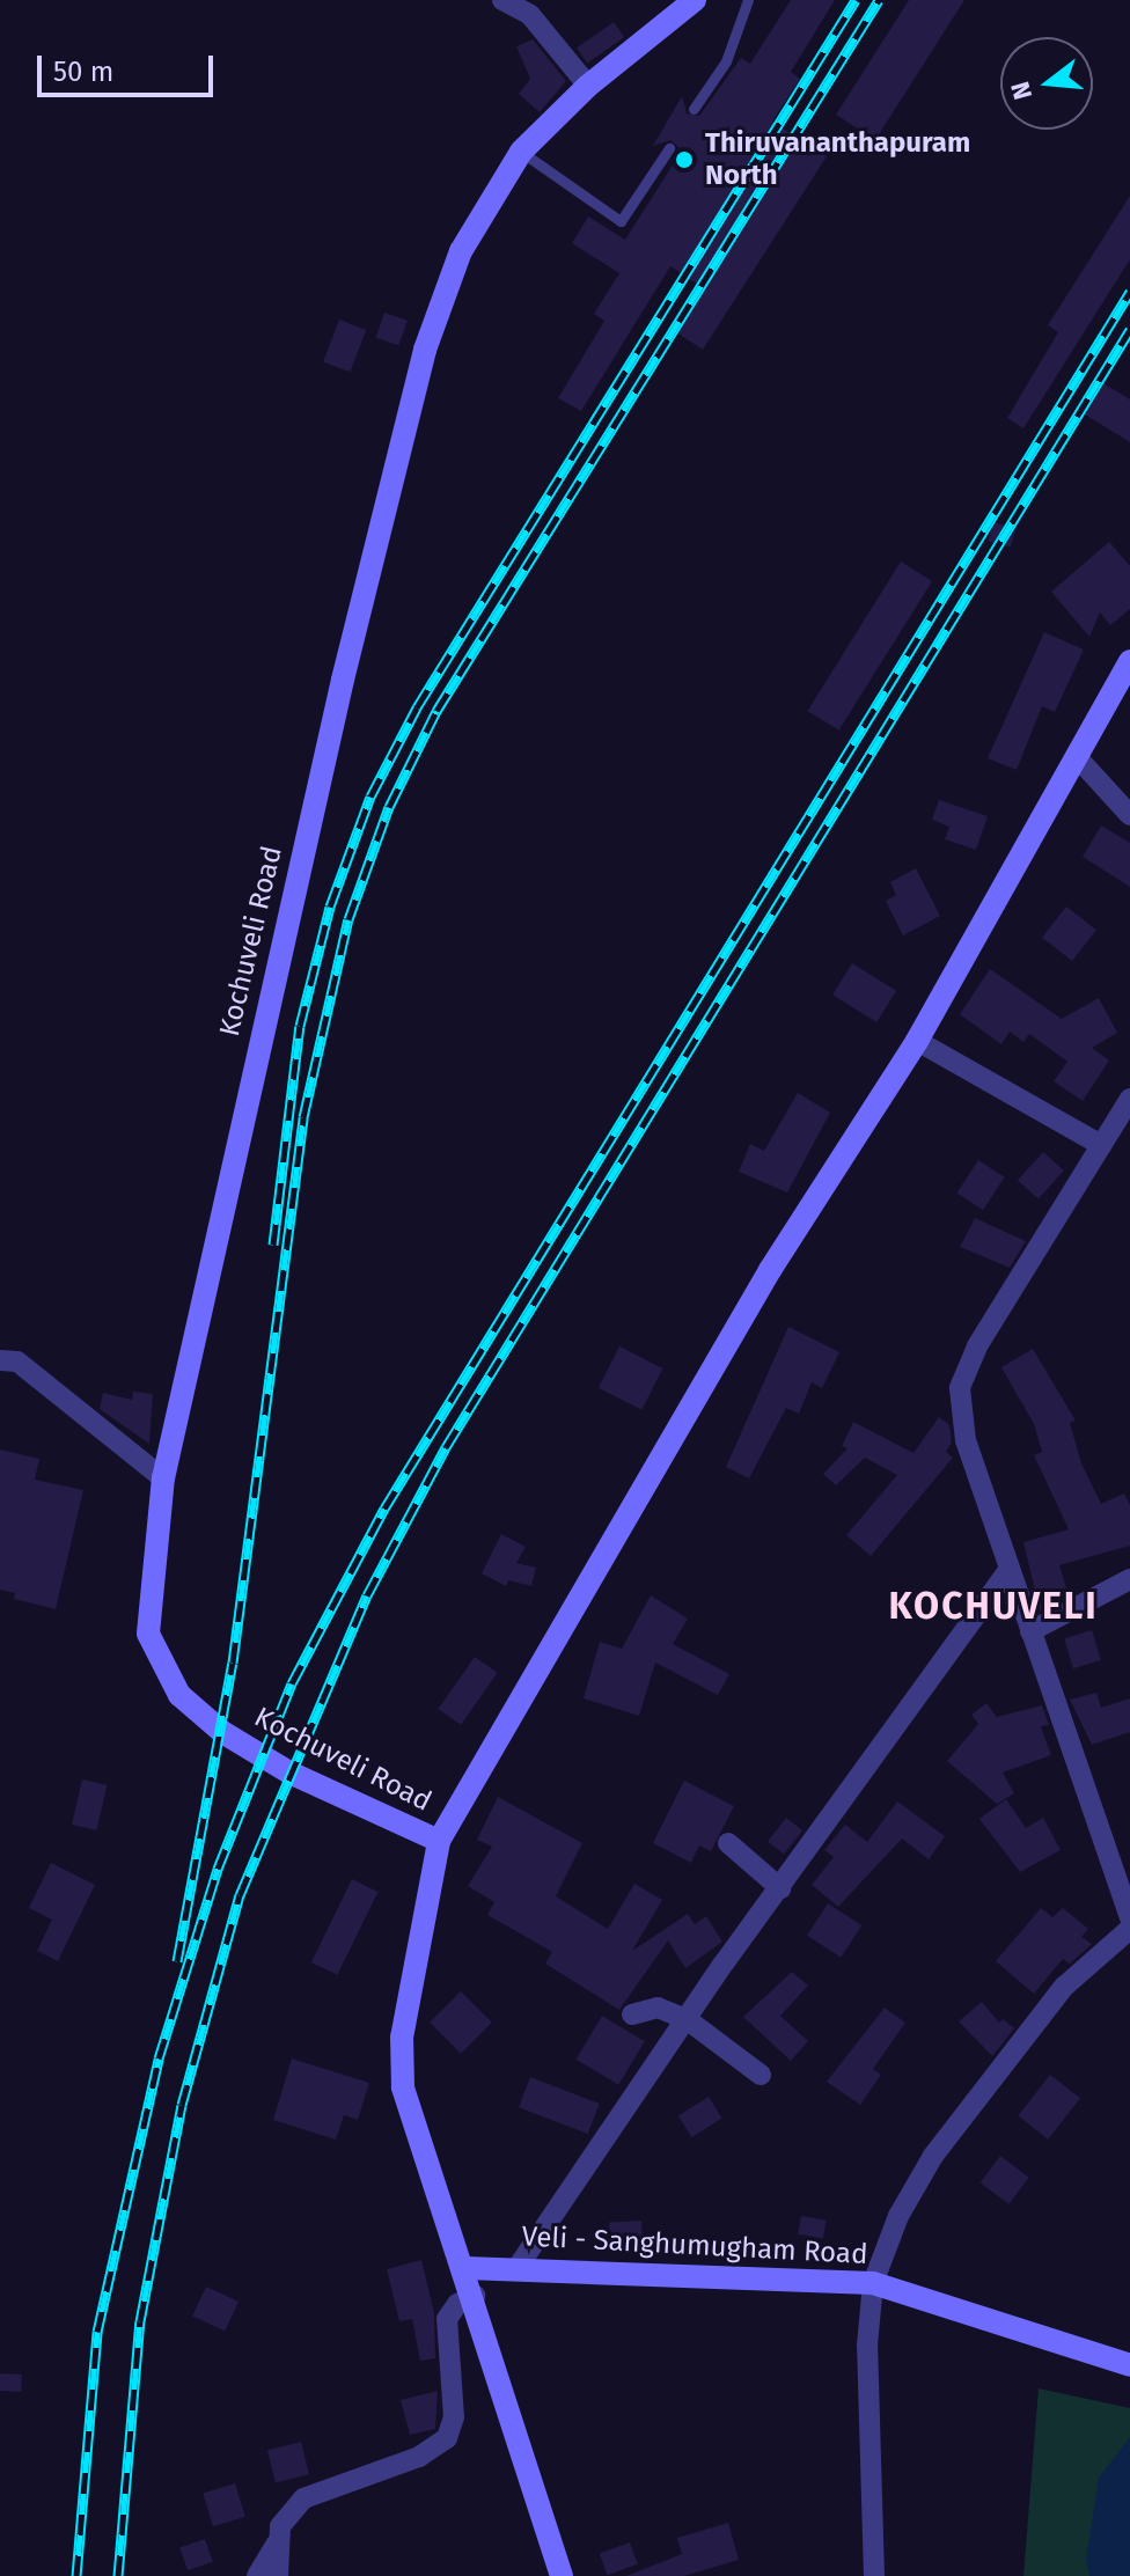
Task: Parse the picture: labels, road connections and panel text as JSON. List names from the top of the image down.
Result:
{
  "streets": {
    "main road": ["Kochuveli Road", "Veli - Sanghumugham Road"]
  },
  "districts": ["KOCHUVELI"],
  "places": ["Thiruvananthapuram North"],
  "scale_bar": "50 m",
  "north": "left"
}
